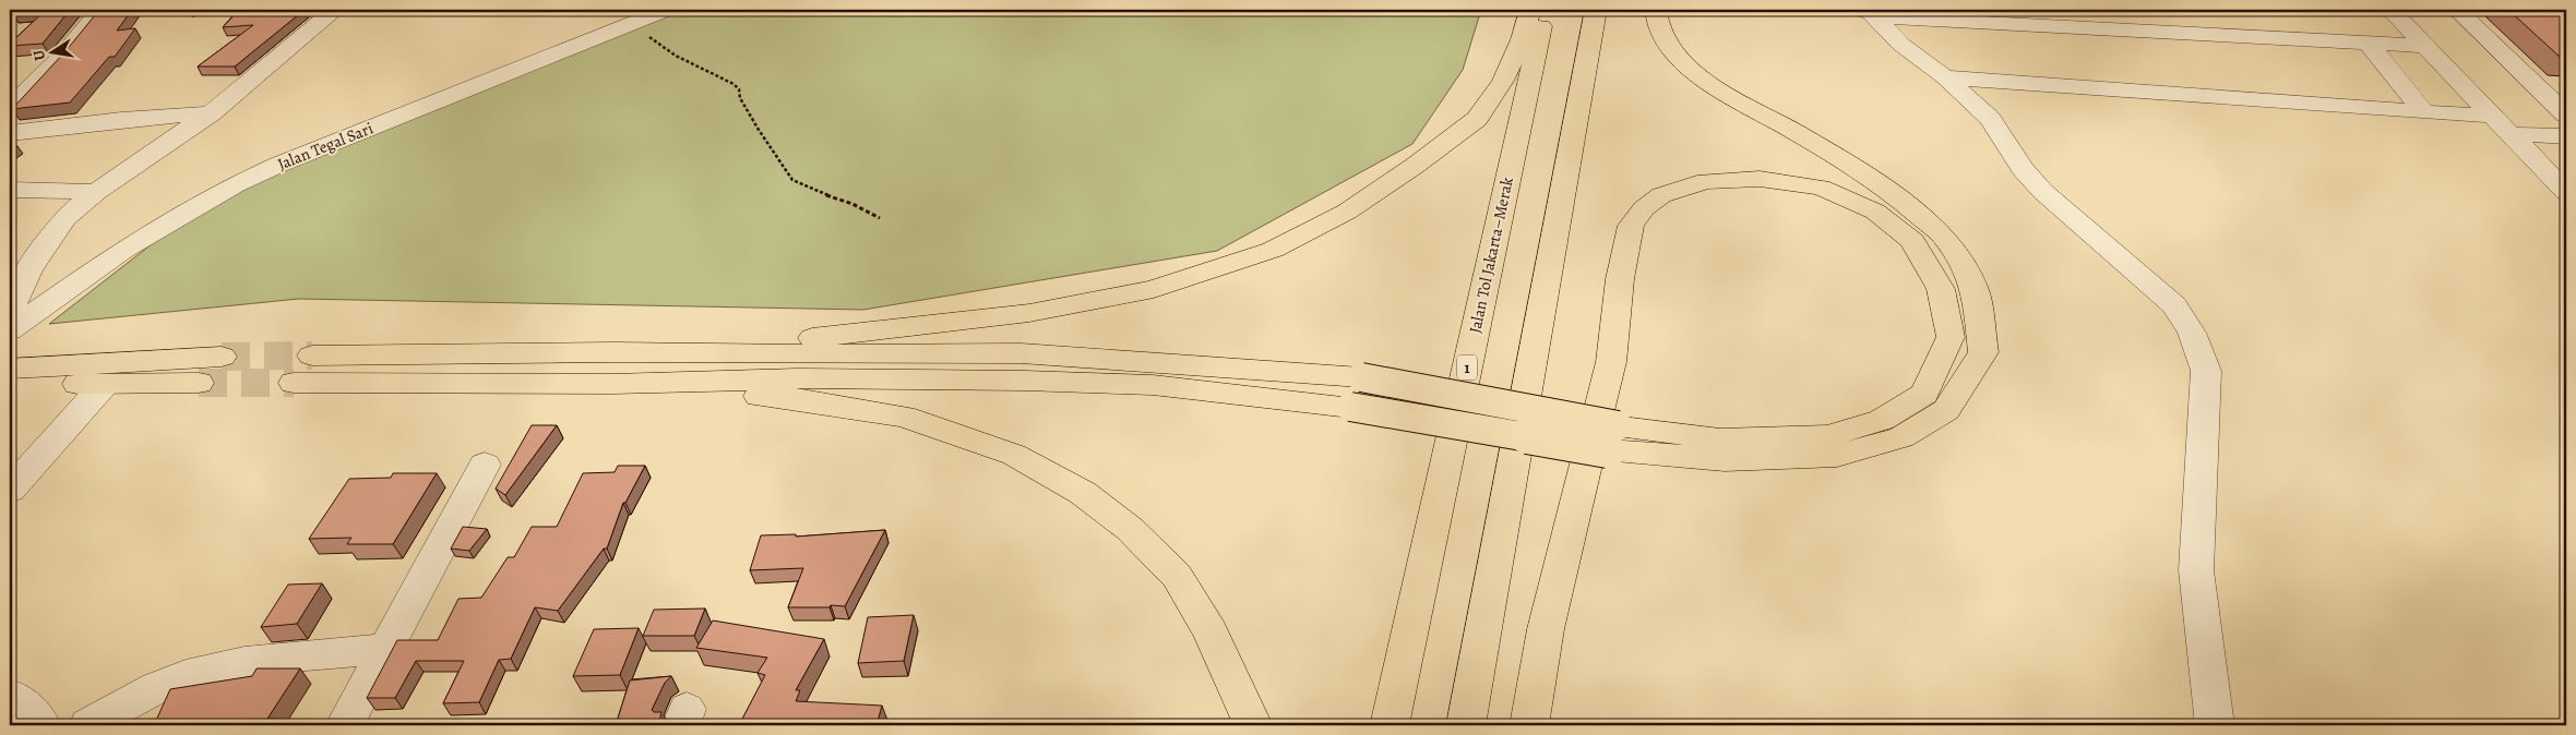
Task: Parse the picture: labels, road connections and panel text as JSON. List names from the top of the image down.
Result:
{
  "streets": {
    "highway": ["Jalan Tol Jakarta–Merak", "1"],
    "street": ["Jalan Tegal Sari"]
  },
  "north": "left"
}
